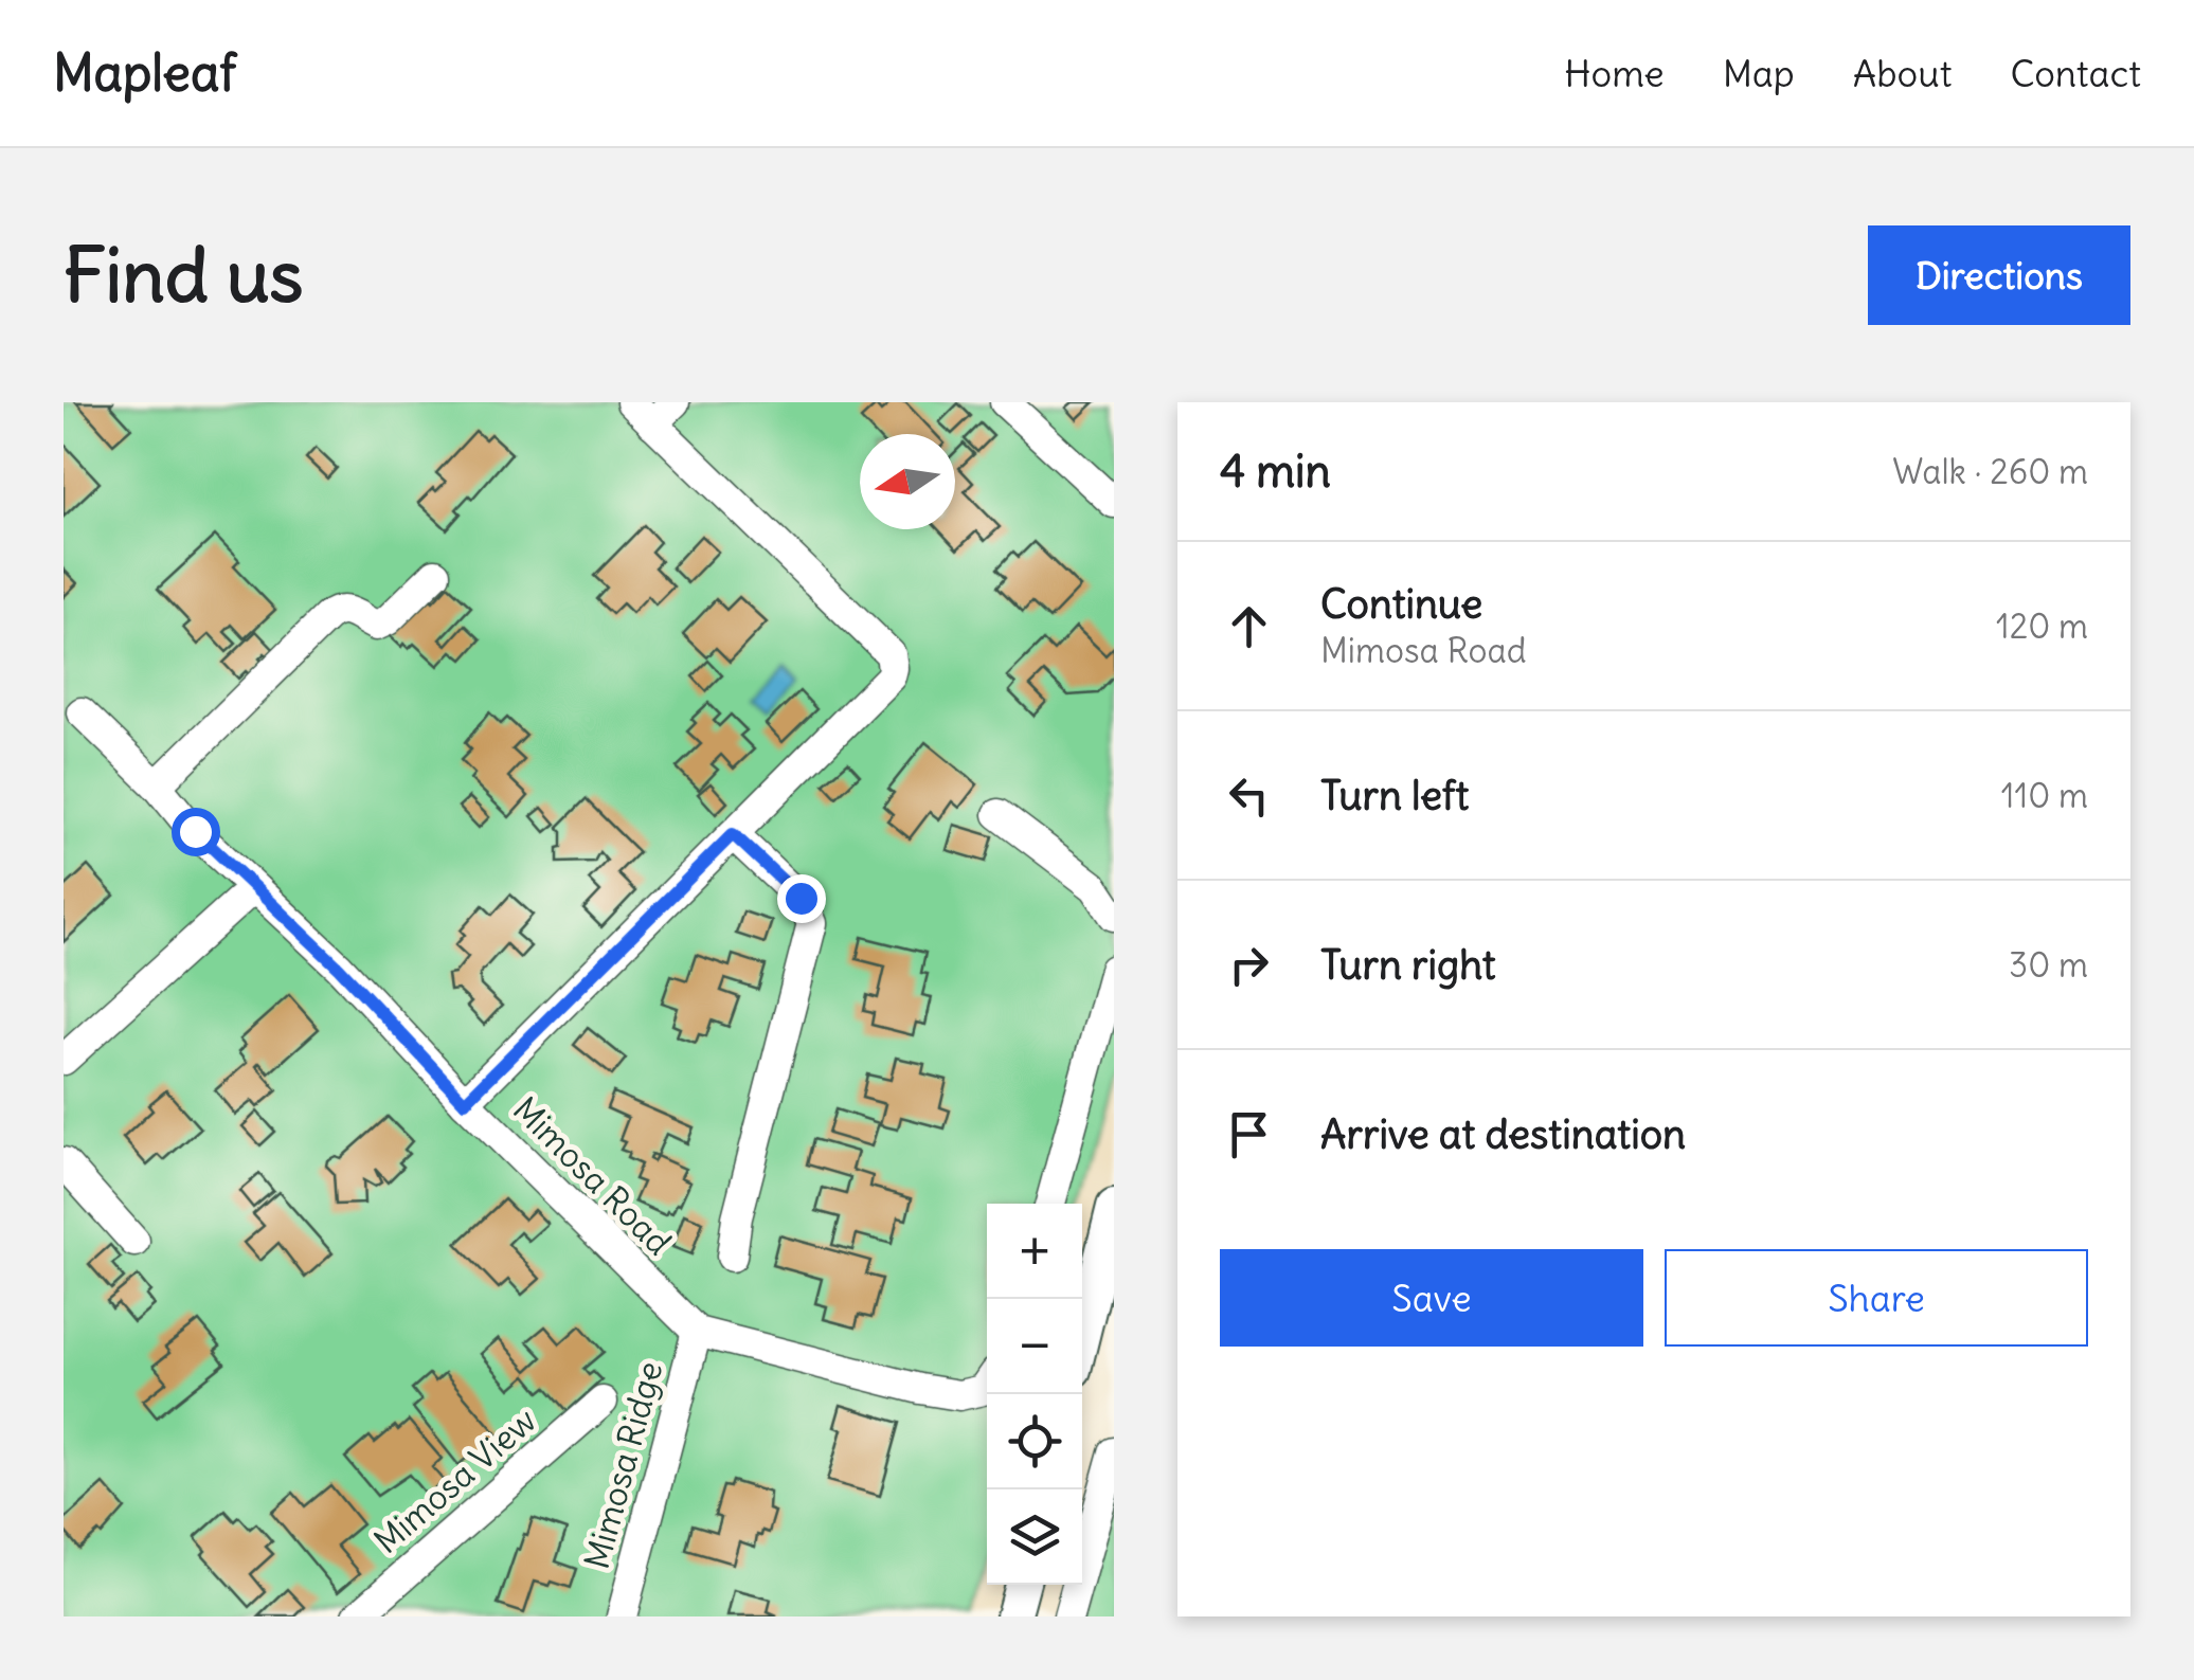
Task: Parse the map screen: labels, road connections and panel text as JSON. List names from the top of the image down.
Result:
{
  "streets": {
    "street": ["Mimosa Road", "Mimosa Ridge", "Mimosa View"]
  },
  "crossings": [
    ["Mimosa Road", "Mimosa Ridge"]
  ],
  "north": "left",
  "page": {
    "header": "Mapleaf",
    "nav": [
      "Home",
      "Map",
      "About",
      "Contact"
    ],
    "buttons": [
      "Directions",
      ["Save", "Share"]
    ],
    "title": "Find us",
    "heading": ["4 min", "Walk · 260 m"],
    "list": [
      ["Continue", "Mimosa Road", "120 m"],
      ["Turn left", "110 m"],
      ["Turn right", "30 m"],
      "Arrive at destination"
    ],
    "map_buttons": ["+", "−"]
  }
}
